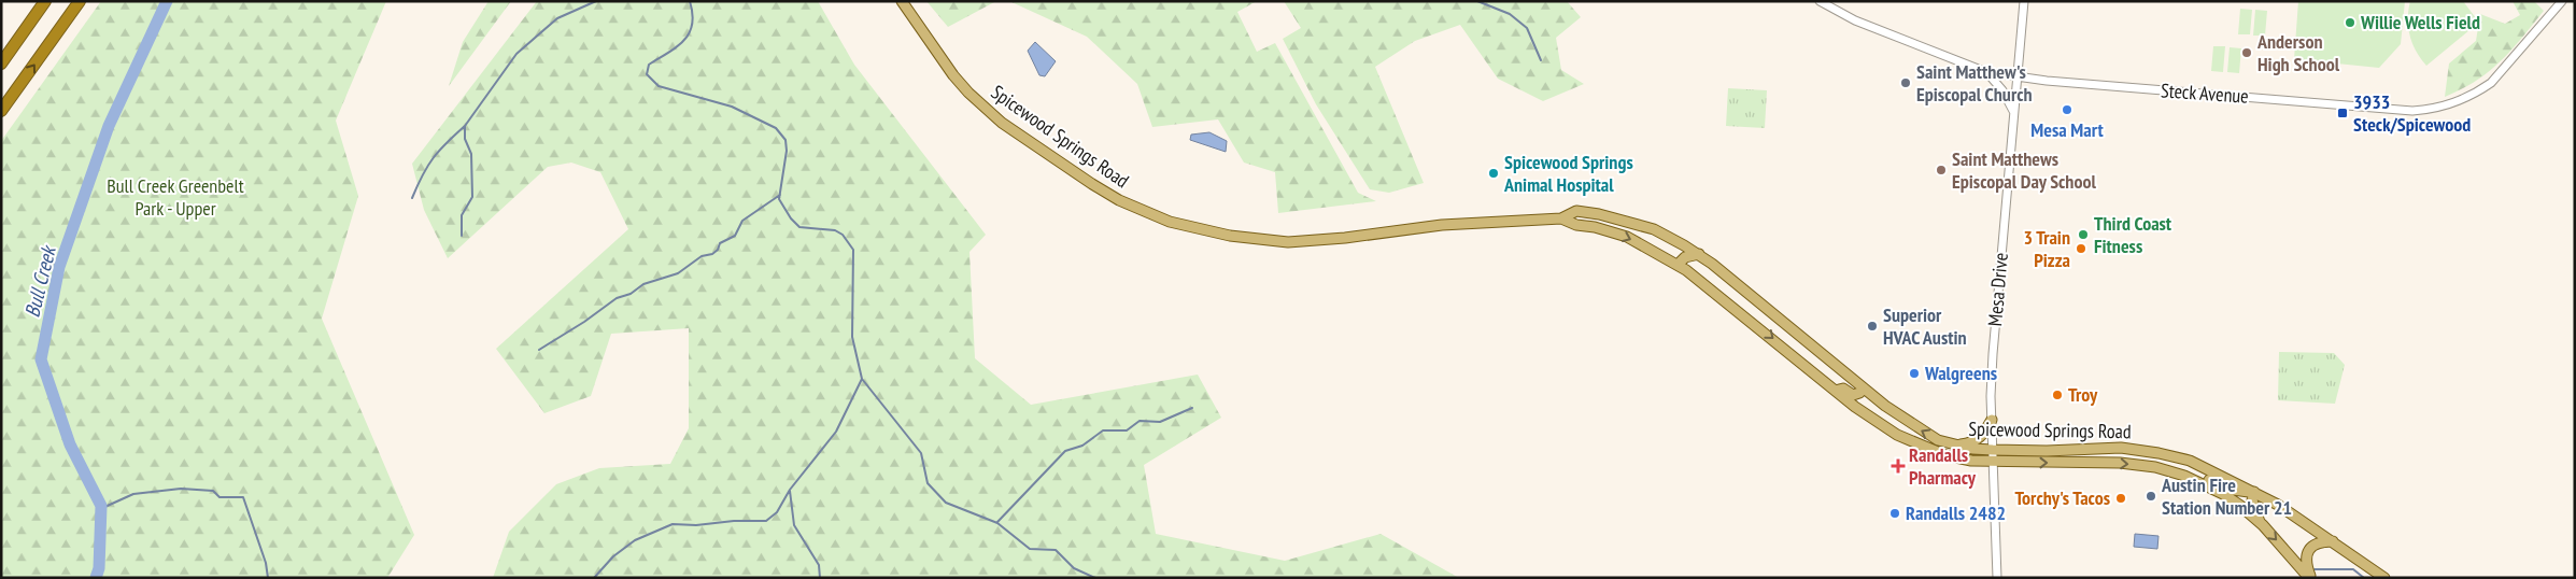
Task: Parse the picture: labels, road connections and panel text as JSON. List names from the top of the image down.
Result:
{
  "streets": {
    "main road": ["Spicewood Springs Road"],
    "street": ["Steck Avenue", "Mesa Drive"]
  },
  "crossings": [
    ["Steck Avenue", "Mesa Drive"],
    ["Spicewood Springs Road", "Mesa Drive"]
  ],
  "water": ["Bull Creek"],
  "parks": ["Bull Creek Greenbelt Park - Upper"],
  "places": {
    "other": [
      "Willie Wells Field",
      "Anderson High School",
      "Saint Matthew's Episcopal Church",
      "Mesa Mart",
      "Saint Matthews Episcopal Day School",
      "Spicewood Springs Animal Hospital",
      "Third Coast Fitness",
      "3 Train Pizza",
      "Superior HVAC Austin",
      "Walgreens",
      "Troy",
      "Austin Fire Station Number 21",
      "Torchy's Tacos",
      "Randalls 2482"
    ],
    "transit": ["3933 Steck/Spicewood"],
    "health": ["Randalls Pharmacy"]
  }
}
